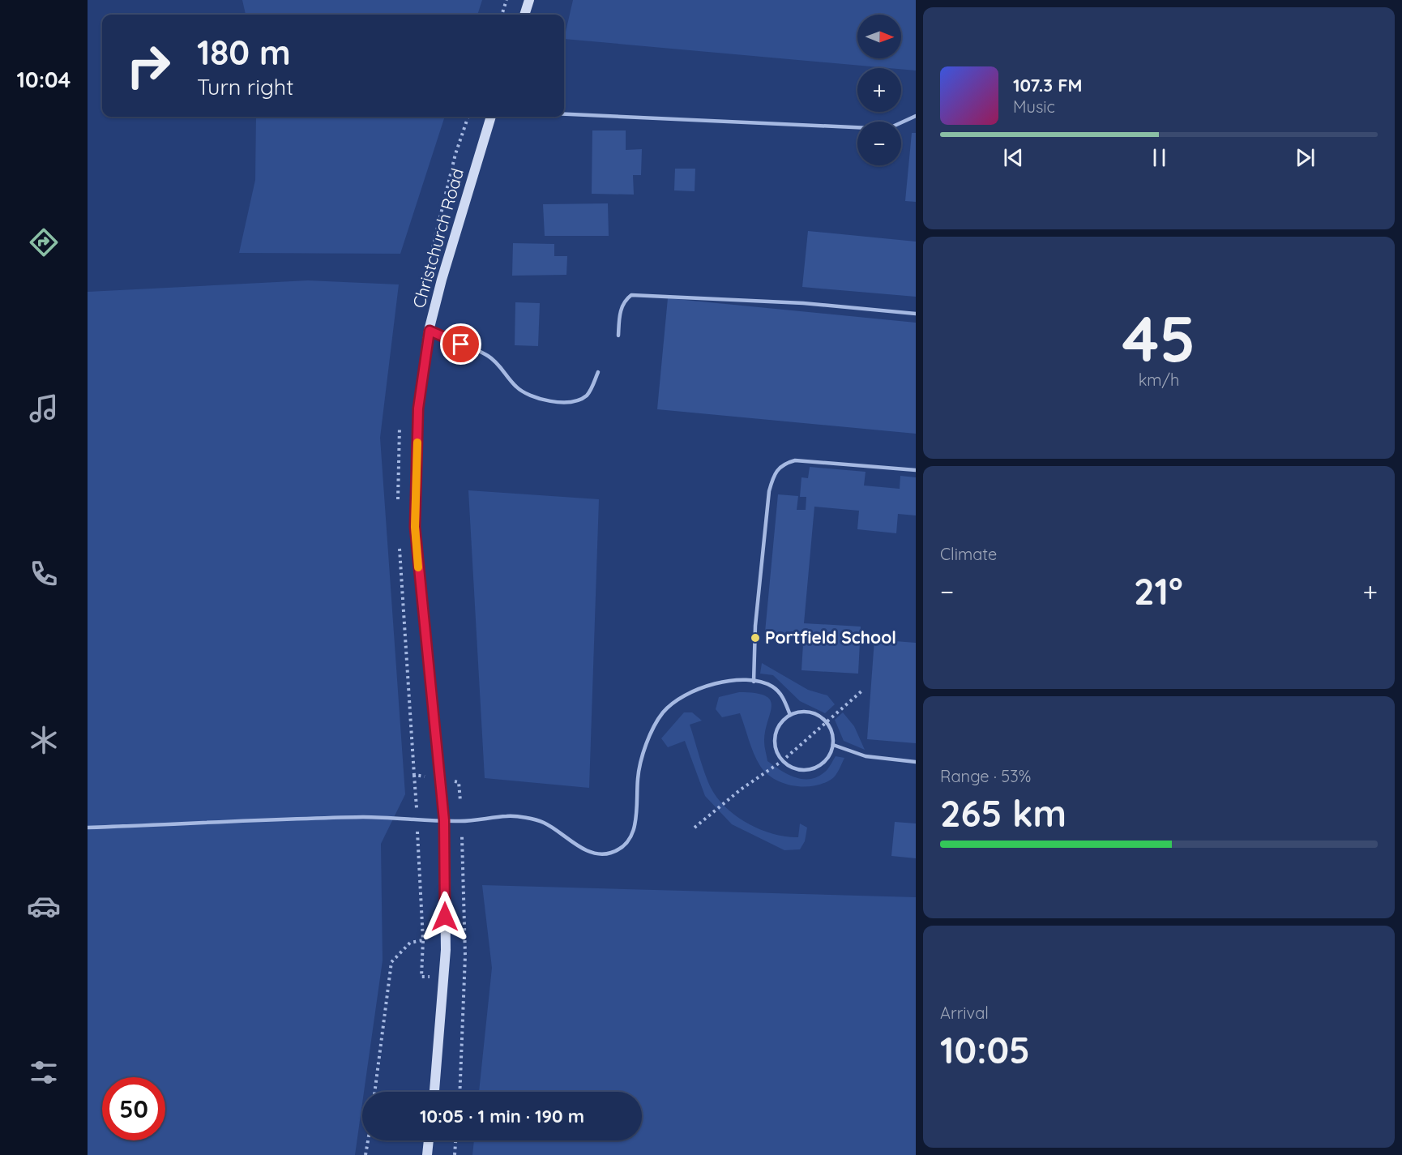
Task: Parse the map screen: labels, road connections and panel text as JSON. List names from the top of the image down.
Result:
{
  "streets": {
    "main road": ["Christchurch Road"]
  },
  "places": ["Portfield School"],
  "north": "right",
  "page": {
    "tabs": "10:04",
    "map_buttons": ["+", "−"],
    "turn": ["180 m", "Turn right"],
    "song": ["107.3 FM", "Music"],
    "tile": [
      ["45", "km/h"],
      "Climate",
      ["Range · 53%", "265 km"],
      ["Arrival", "10:05"]
    ],
    "heat": ["−", "21°", "+"],
    "limit": "50",
    "trip": "10:05 · 1 min · 190 m"
  }
}
